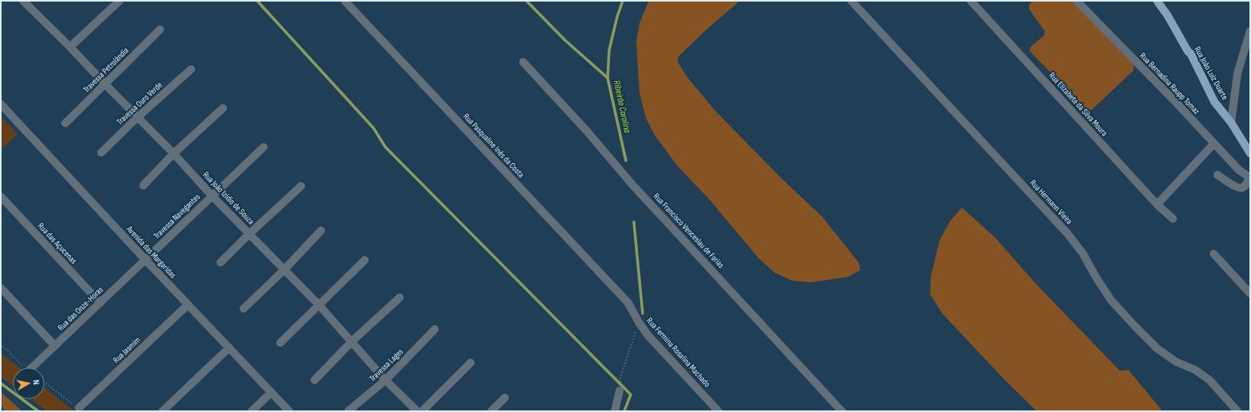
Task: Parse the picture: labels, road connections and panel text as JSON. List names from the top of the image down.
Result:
{
  "streets": {
    "main road": ["Rua João Luiz Duarte"],
    "street": [
      "Travessa Petrolândia",
      "Rua Bernadina Raupp Tomaz",
      "Travessa Ouro Verde",
      "Rua Elizabete da Silva Moura",
      "Rua Pasqualine Inês da Costa",
      "Rua João Izídio de Souza",
      "Rua Hermann Vieira",
      "Travessa Navegantes",
      "Rua Francisco Venceslau de Farias",
      "Rua das Açucenas",
      "Avenida das Margaridas",
      "Rua das Onze-Horas",
      "Rua Jasmim",
      "Rua Fermina Rosalina Machado",
      "Travessa Lages"
    ]
  },
  "crossings": [
    ["Travessa Petrolândia", "Rua João Izídio de Souza"],
    ["Travessa Ouro Verde", "Rua João Izídio de Souza"],
    ["Rua Pasqualine Inês da Costa", "Rua Fermina Rosalina Machado"],
    ["Rua João Izídio de Souza", "Travessa Navegantes"],
    ["Rua João Izídio de Souza", "Travessa Lages"],
    ["Travessa Navegantes", "Avenida das Margaridas"],
    ["Travessa Navegantes", "Rua das Onze-Horas"],
    ["Rua das Açucenas", "Rua das Onze-Horas"],
    ["Avenida das Margaridas", "Rua das Onze-Horas"],
    ["Avenida das Margaridas", "Rua Jasmim"]
  ],
  "water": ["Ribeirão Carolina"],
  "north": "right"
}
